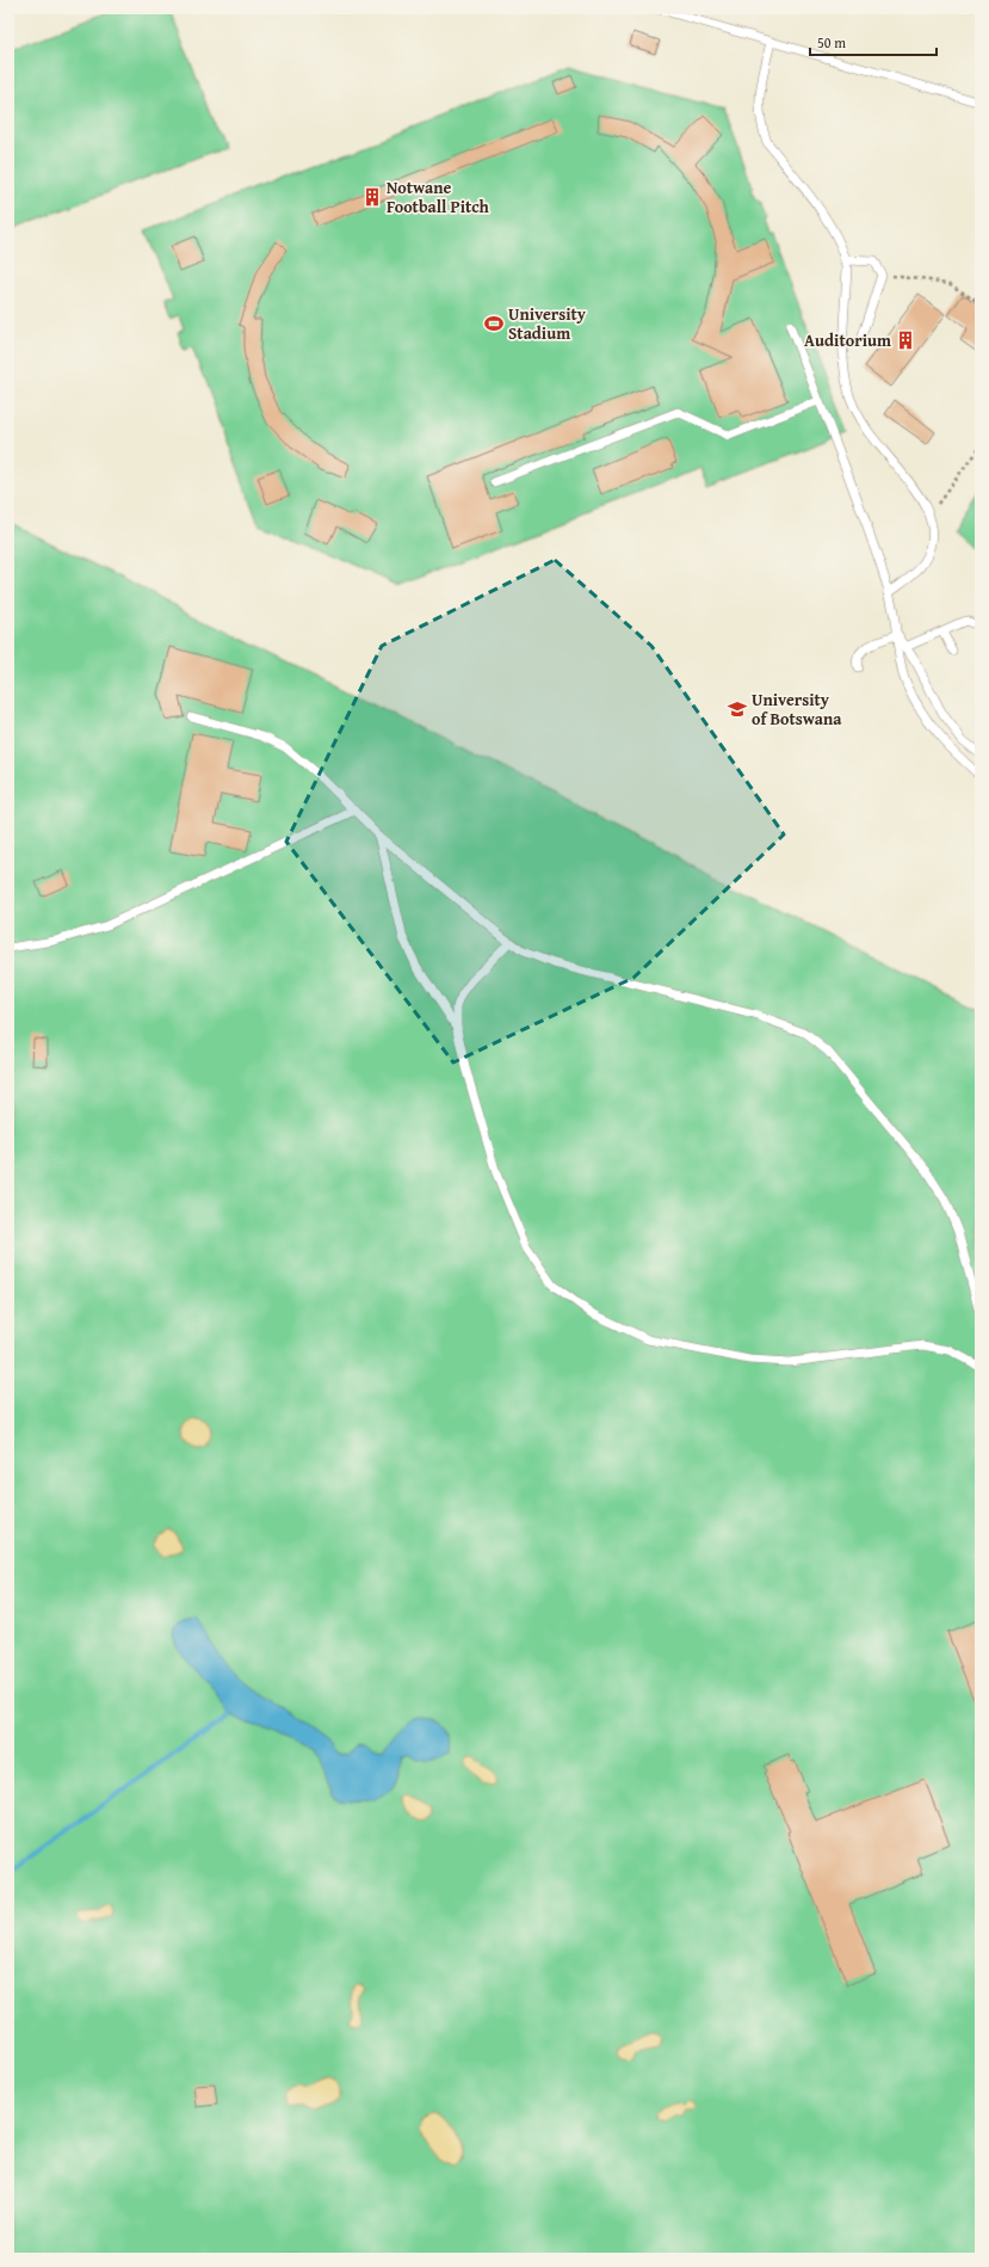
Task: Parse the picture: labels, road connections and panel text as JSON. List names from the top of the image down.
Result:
{
  "places": {
    "building": ["Notwane Football Pitch", "Auditorium"],
    "sports": ["University Stadium"],
    "school or university": ["University of Botswana"]
  },
  "scale_bar": "50 m"
}
